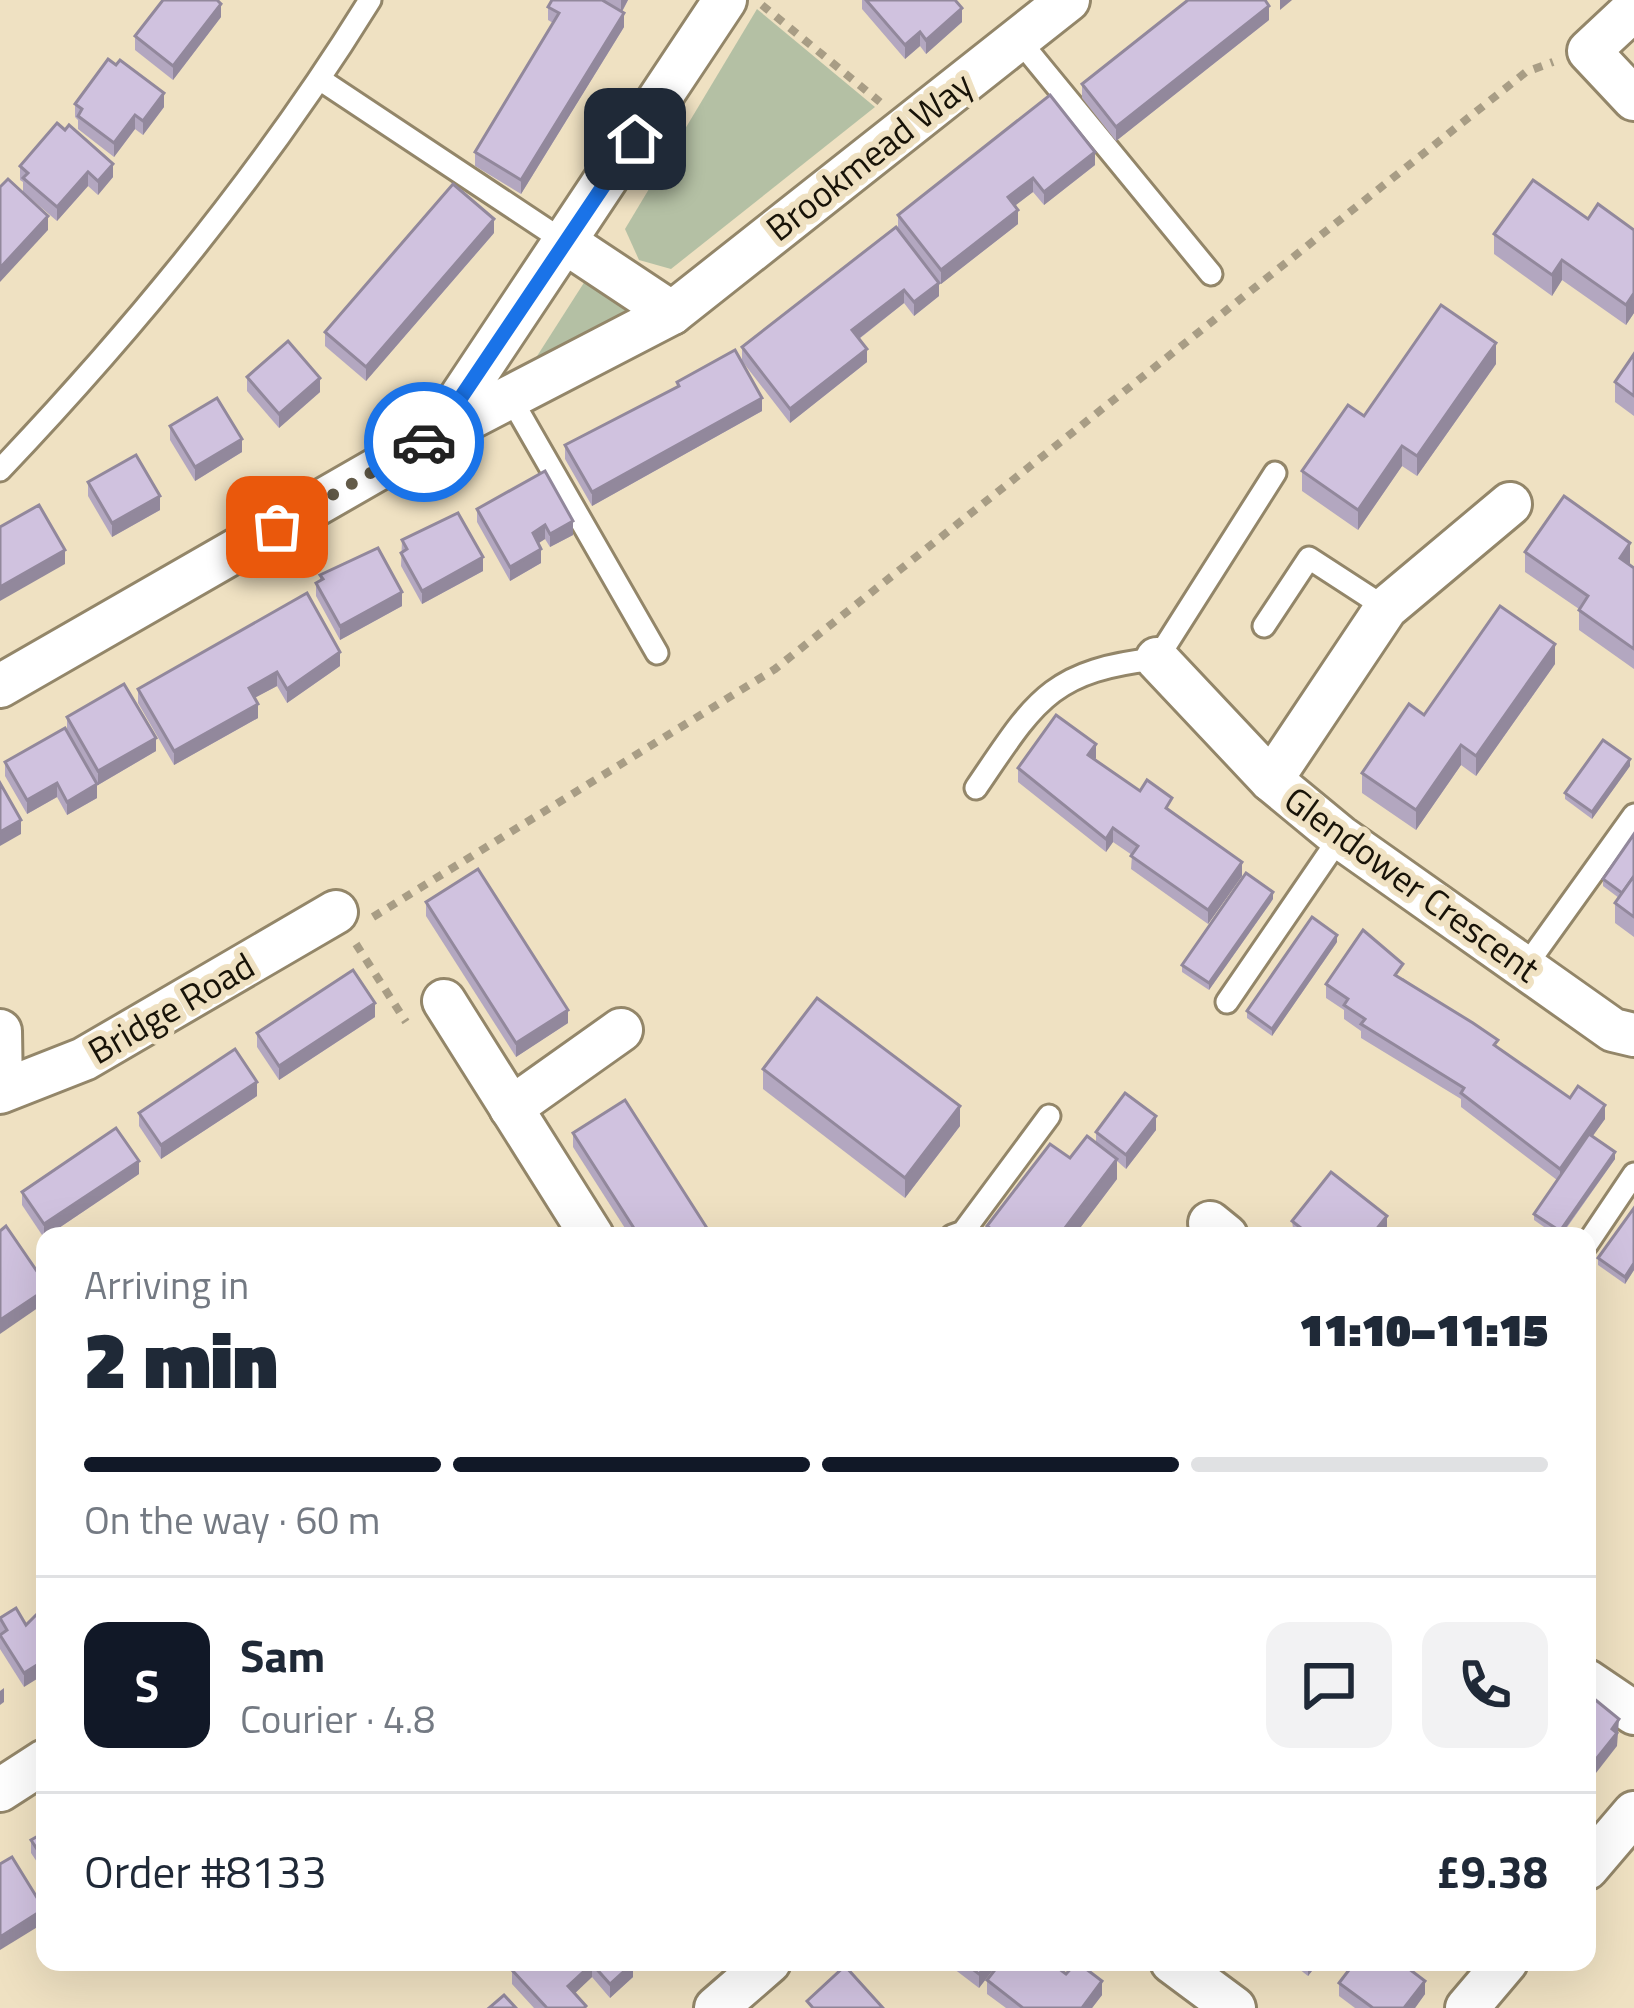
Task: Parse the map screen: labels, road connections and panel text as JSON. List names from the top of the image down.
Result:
{
  "streets": {
    "street": ["Brookmead Way", "Glendower Crescent", "Bridge Road"]
  },
  "page": {
    "heading": ["2 min", "Arriving in", "11:10–11:15"],
    "panel": [
      "Sam",
      "Courier · 4.8",
      "Order #8133",
      "£9.38"
    ],
    "bar": "On the way · 60 m",
    "round": "S"
  }
}
